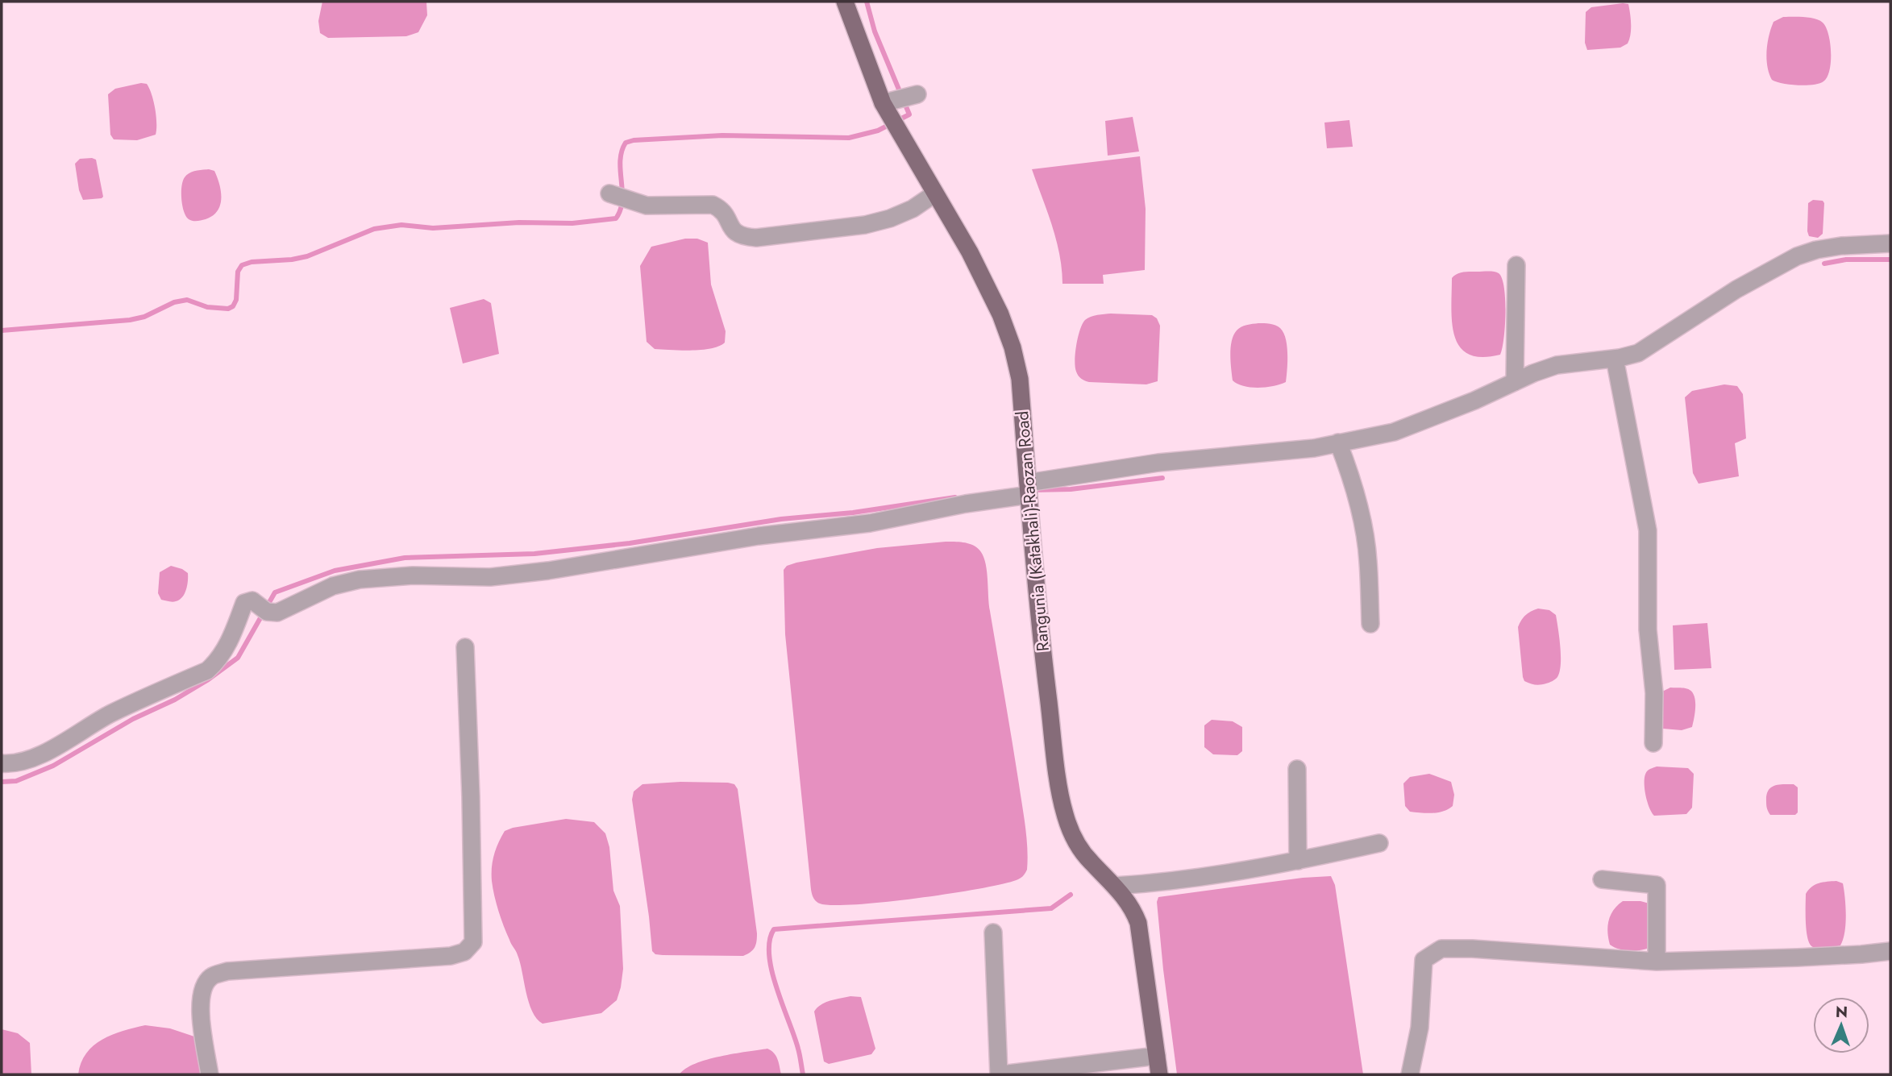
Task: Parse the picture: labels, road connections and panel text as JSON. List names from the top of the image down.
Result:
{
  "streets": {
    "main road": ["Rangunia (Katakhali)-Raozan Road"]
  },
  "north": "top"
}
